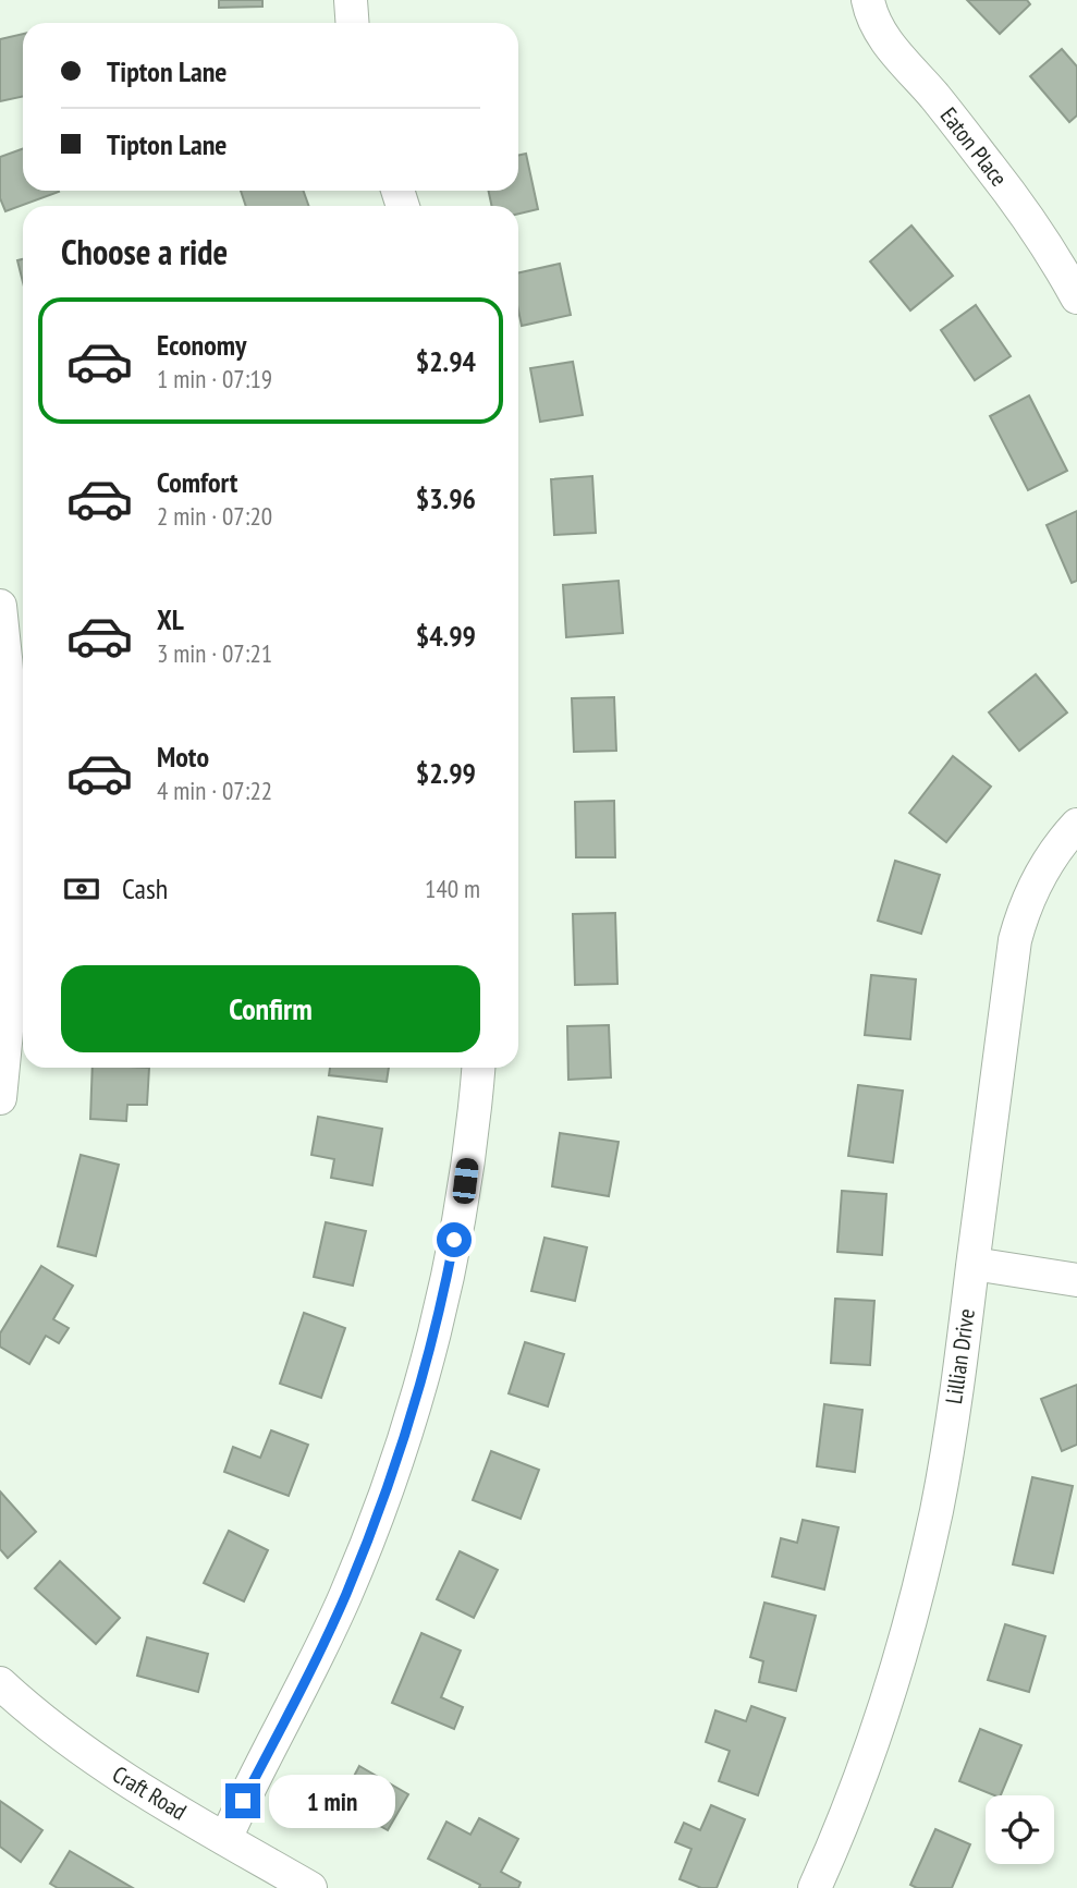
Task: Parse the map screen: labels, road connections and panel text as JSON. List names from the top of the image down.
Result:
{
  "streets": {
    "street": ["Eaton Place", "Lillian Drive", "Craft Road"]
  },
  "page": {
    "banner": ["Tipton Lane", "Tipton Lane"],
    "heading": "Choose a ride",
    "list": [
      {
        "name": "Economy",
        "note": "1 min · 07:19",
        "value": "$2.94"
      },
      {
        "name": "Comfort",
        "note": "2 min · 07:20",
        "value": "$3.96"
      },
      {
        "name": "XL",
        "note": "3 min · 07:21",
        "value": "$4.99"
      },
      {
        "name": "Moto",
        "note": "4 min · 07:22",
        "value": "$2.99"
      }
    ],
    "pay": ["Cash", "140 m"],
    "buttons": "Confirm",
    "bubble": "1 min"
  }
}
